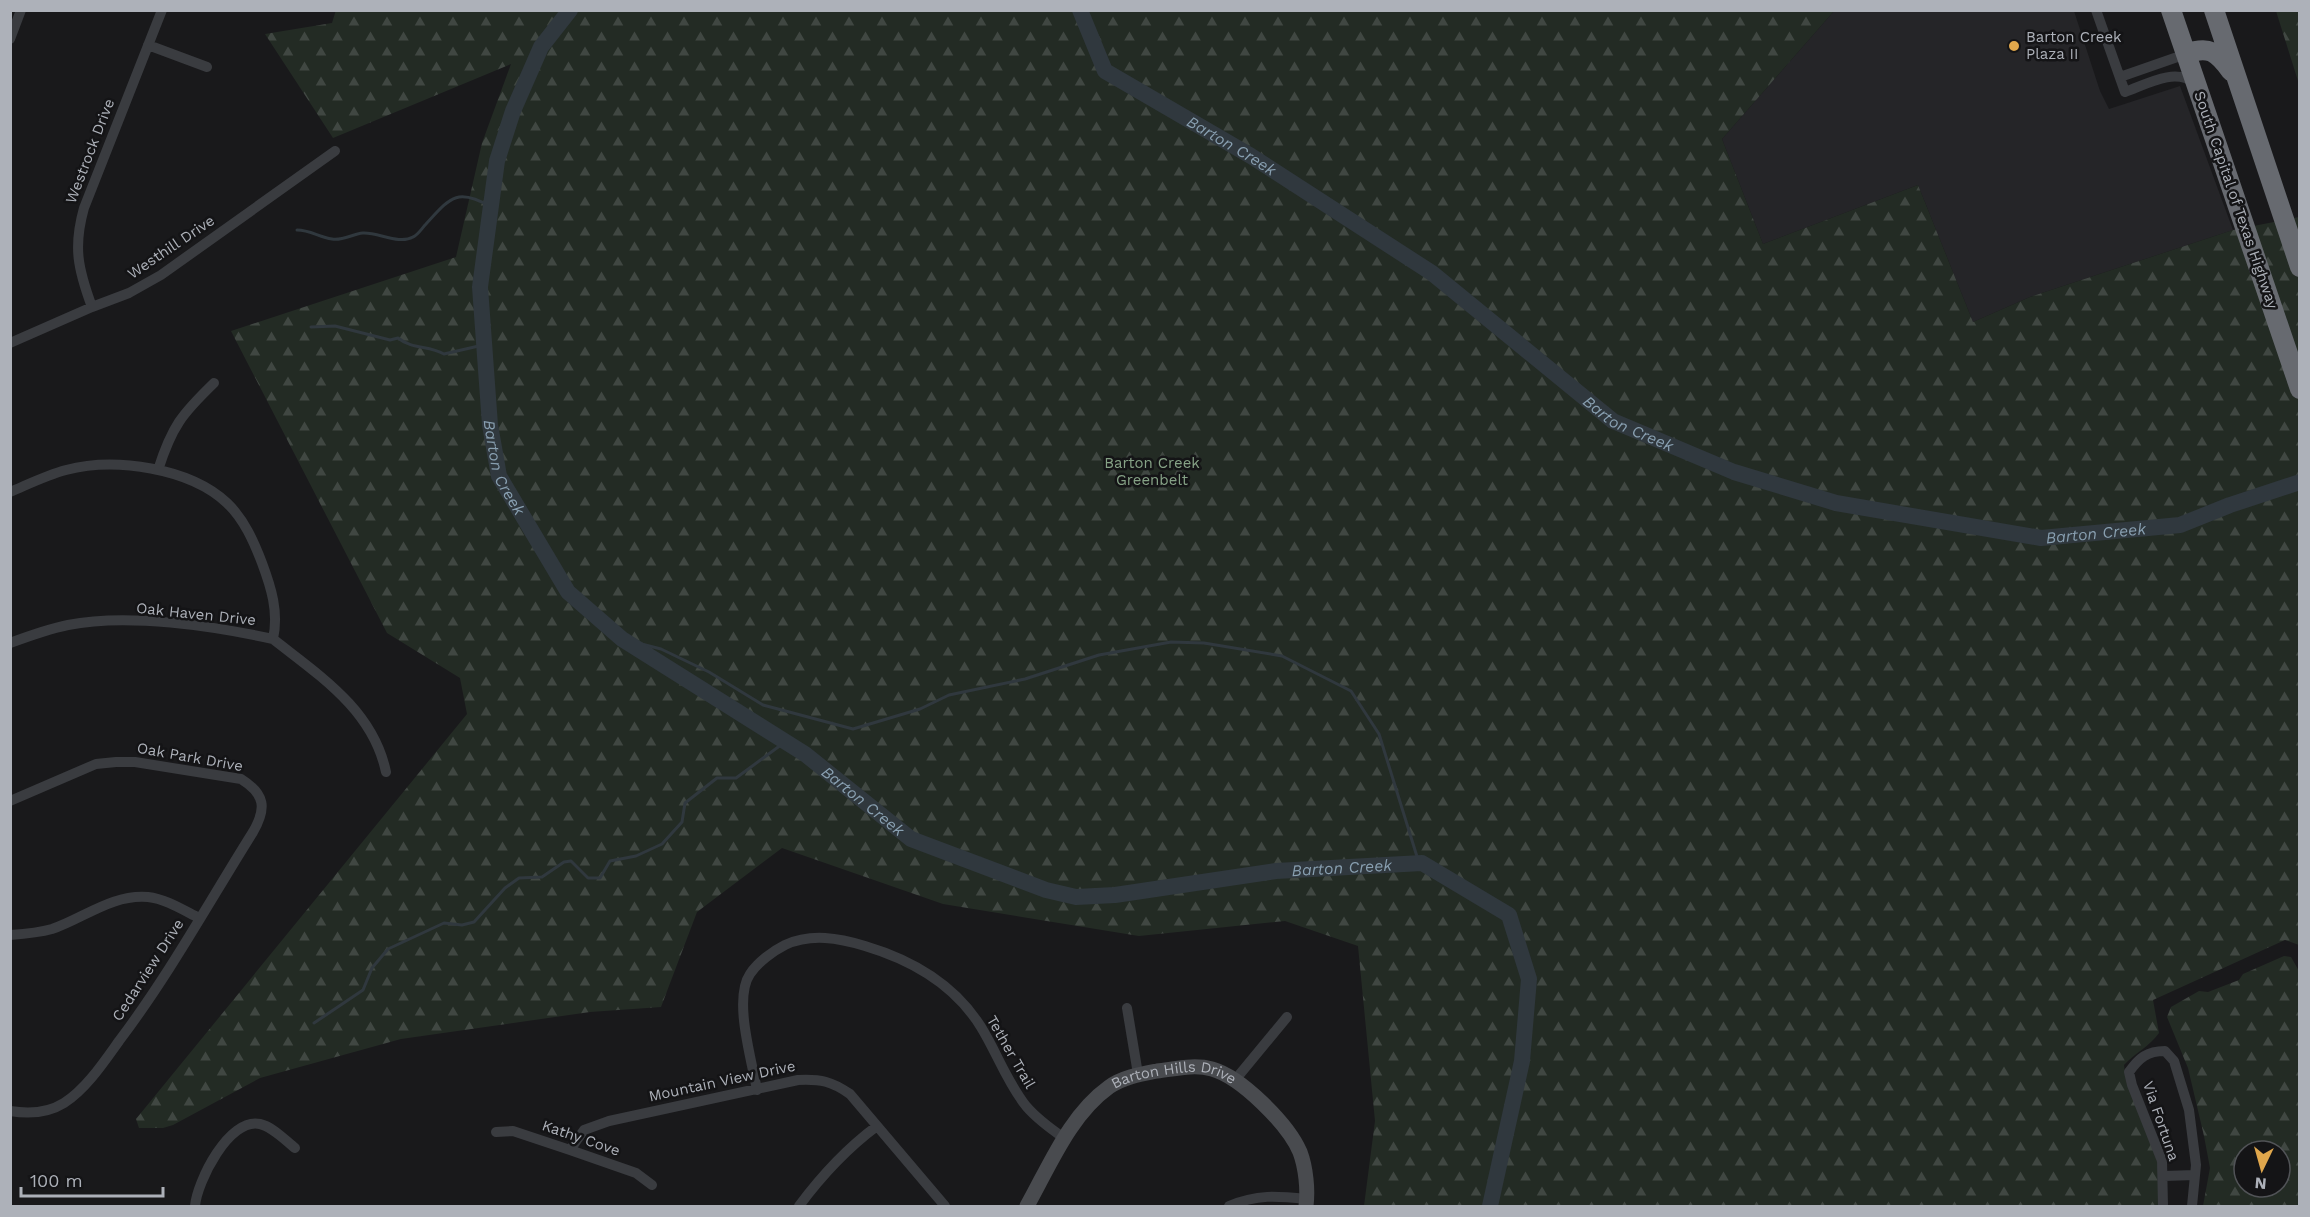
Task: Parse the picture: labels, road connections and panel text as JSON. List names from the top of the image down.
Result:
{
  "streets": {
    "highway": ["South Capital of Texas Highway"],
    "street": [
      "Westrock Drive",
      "Westhill Drive",
      "Oak Haven Drive",
      "Oak Park Drive",
      "Cedarview Drive",
      "Tether Trail",
      "Mountain View Drive",
      "Barton Hills Drive",
      "Via Fortuna",
      "Kathy Cove"
    ]
  },
  "crossings": [
    ["Westrock Drive", "Westhill Drive"],
    ["Oak Park Drive", "Cedarview Drive"],
    ["Tether Trail", "Mountain View Drive"],
    ["Tether Trail", "Barton Hills Drive"],
    ["Mountain View Drive", "Kathy Cove"]
  ],
  "water": ["Barton Creek"],
  "parks": ["Barton Creek Greenbelt"],
  "places": ["Barton Creek Plaza II"],
  "scale_bar": "100 m",
  "north": "bottom"
}
